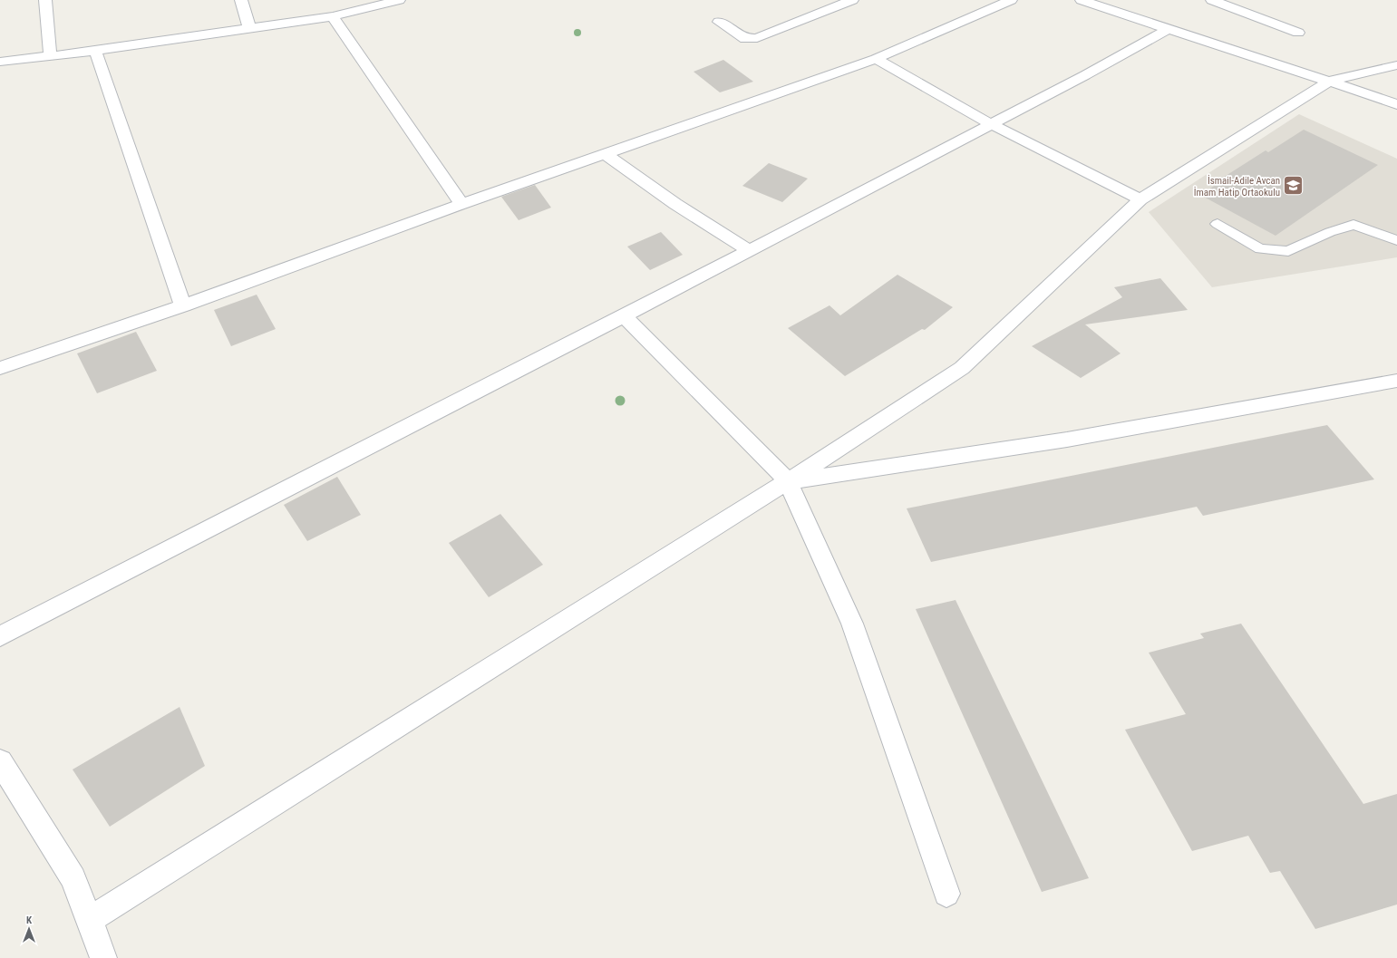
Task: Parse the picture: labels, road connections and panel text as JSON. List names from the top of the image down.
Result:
{
  "places": {
    "school or university": ["İsmail-Adile Avcan İmam Hatip Ortaokulu"]
  },
  "north": "top"
}
